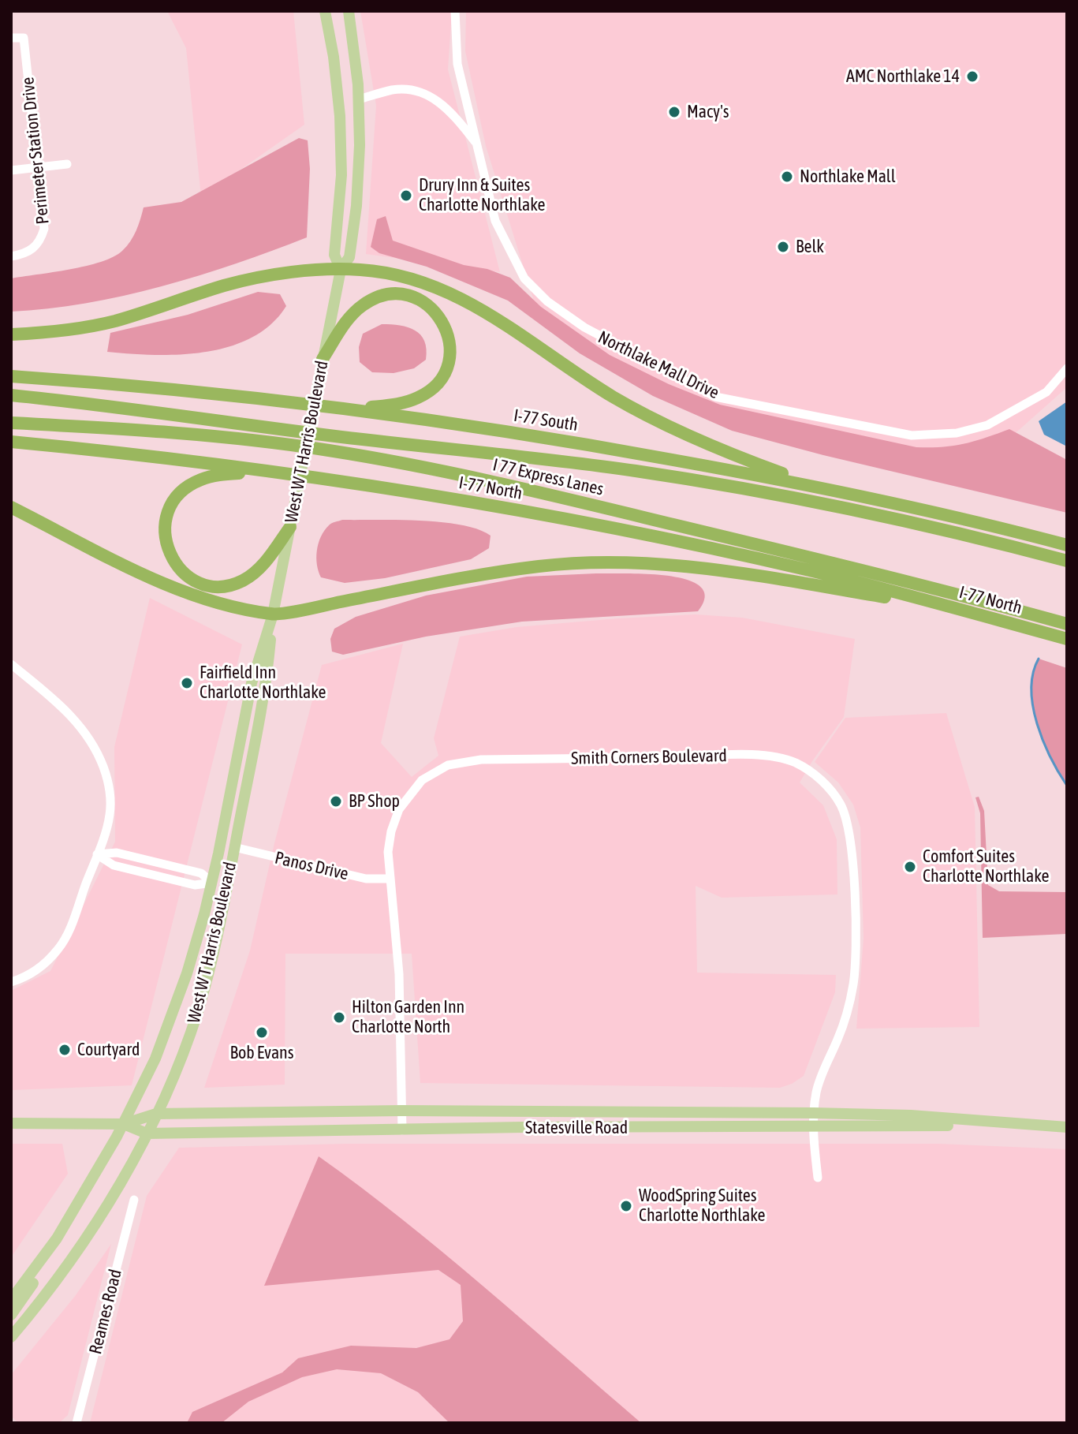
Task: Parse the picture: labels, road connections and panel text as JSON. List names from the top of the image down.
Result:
{
  "streets": {
    "highway": ["I-77 South", "I 77 Express Lanes", "I-77 North"],
    "main road": ["West W T Harris Boulevard", "Statesville Road"],
    "street": [
      "Perimeter Station Drive",
      "Northlake Mall Drive",
      "Smith Corners Boulevard",
      "Panos Drive",
      "Reames Road"
    ]
  },
  "crossings": [
    ["West W T Harris Boulevard", "Panos Drive"],
    ["West W T Harris Boulevard", "Statesville Road"],
    ["Smith Corners Boulevard", "Panos Drive"],
    ["Smith Corners Boulevard", "Statesville Road"]
  ],
  "places": [
    "AMC Northlake 14",
    "Macy's",
    "Northlake Mall",
    "Drury Inn & Suites Charlotte Northlake",
    "Belk",
    "Fairfield Inn Charlotte Northlake",
    "BP Shop",
    "Comfort Suites Charlotte Northlake",
    "Hilton Garden Inn Charlotte North",
    "Bob Evans",
    "Courtyard",
    "WoodSpring Suites Charlotte Northlake"
  ]
}
